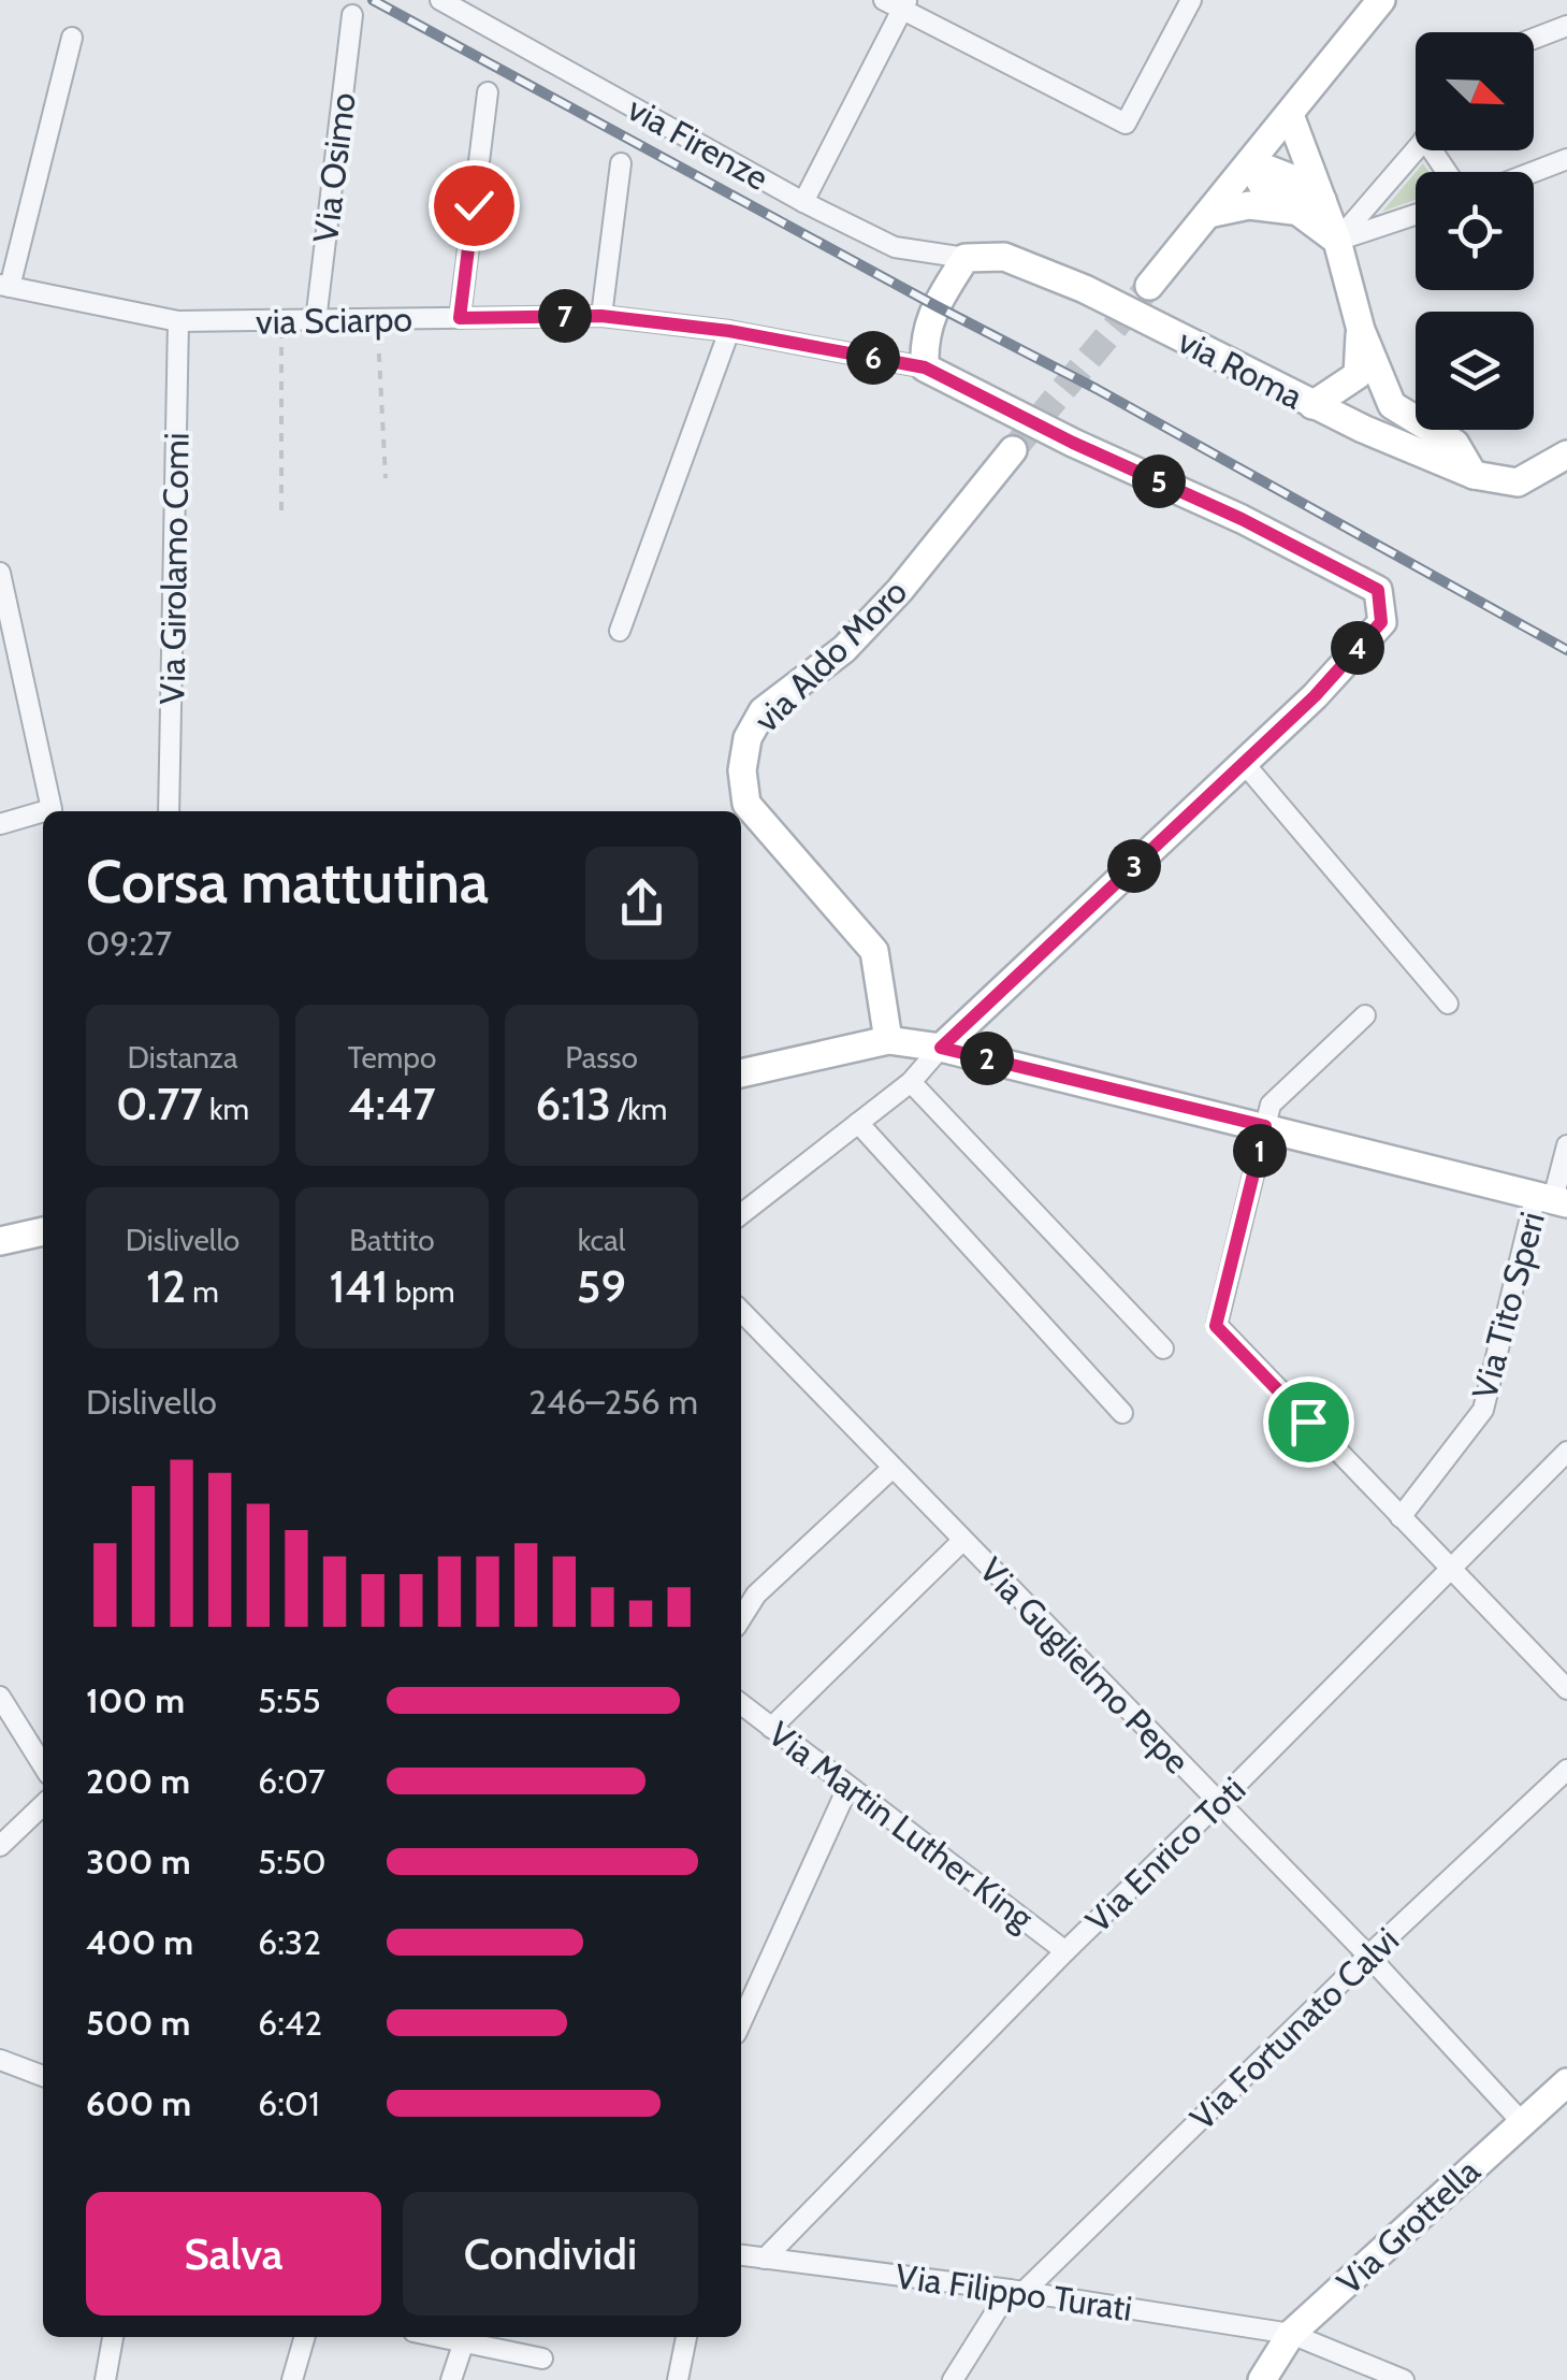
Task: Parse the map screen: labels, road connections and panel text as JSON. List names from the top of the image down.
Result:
{
  "streets": {
    "street": [
      "via Firenze",
      "Via Osimo",
      "via Sciarpo",
      "via Roma",
      "Via Girolamo Comi",
      "via Aldo Moro",
      "Via Tito Speri",
      "Via Guglielmo Pepe",
      "Via Martin Luther King",
      "Via Enrico Toti",
      "Via Fortunato Calvi",
      "Via Grottella",
      "Via Filippo Turati"
    ]
  },
  "crossings": [
    ["via Firenze", "via Roma"],
    ["Via Osimo", "via Sciarpo"],
    ["via Sciarpo", "Via Girolamo Comi"],
    ["Via Guglielmo Pepe", "Via Enrico Toti"],
    ["Via Guglielmo Pepe", "Via Fortunato Calvi"],
    ["Via Guglielmo Pepe", "Via Grottella"],
    ["Via Martin Luther King", "Via Enrico Toti"],
    ["Via Enrico Toti", "Via Filippo Turati"],
    ["Via Fortunato Calvi", "Via Filippo Turati"],
    ["Via Grottella", "Via Filippo Turati"]
  ],
  "north": "bottom right",
  "page": {
    "pins": [
      "7",
      "6",
      "5",
      "4",
      "3",
      "2",
      "1"
    ],
    "heading": ["Corsa mattutina", "09:27"],
    "stats": [
      ["Distanza", "0.77 km"],
      ["Tempo", "4:47"],
      ["Passo", "6:13 /km"],
      ["Dislivello", "12 m"],
      ["Battito", "141 bpm"],
      ["kcal", "59"]
    ],
    "chart": ["Dislivello", "246–256 m"],
    "list": [
      {
        "name": "100 m",
        "note": "5:55"
      },
      {
        "name": "200 m",
        "note": "6:07"
      },
      {
        "name": "300 m",
        "note": "5:50"
      },
      {
        "name": "400 m",
        "note": "6:32"
      },
      {
        "name": "500 m",
        "note": "6:42"
      },
      {
        "name": "600 m",
        "note": "6:01"
      }
    ],
    "buttons": ["Salva", "Condividi"]
  }
}
